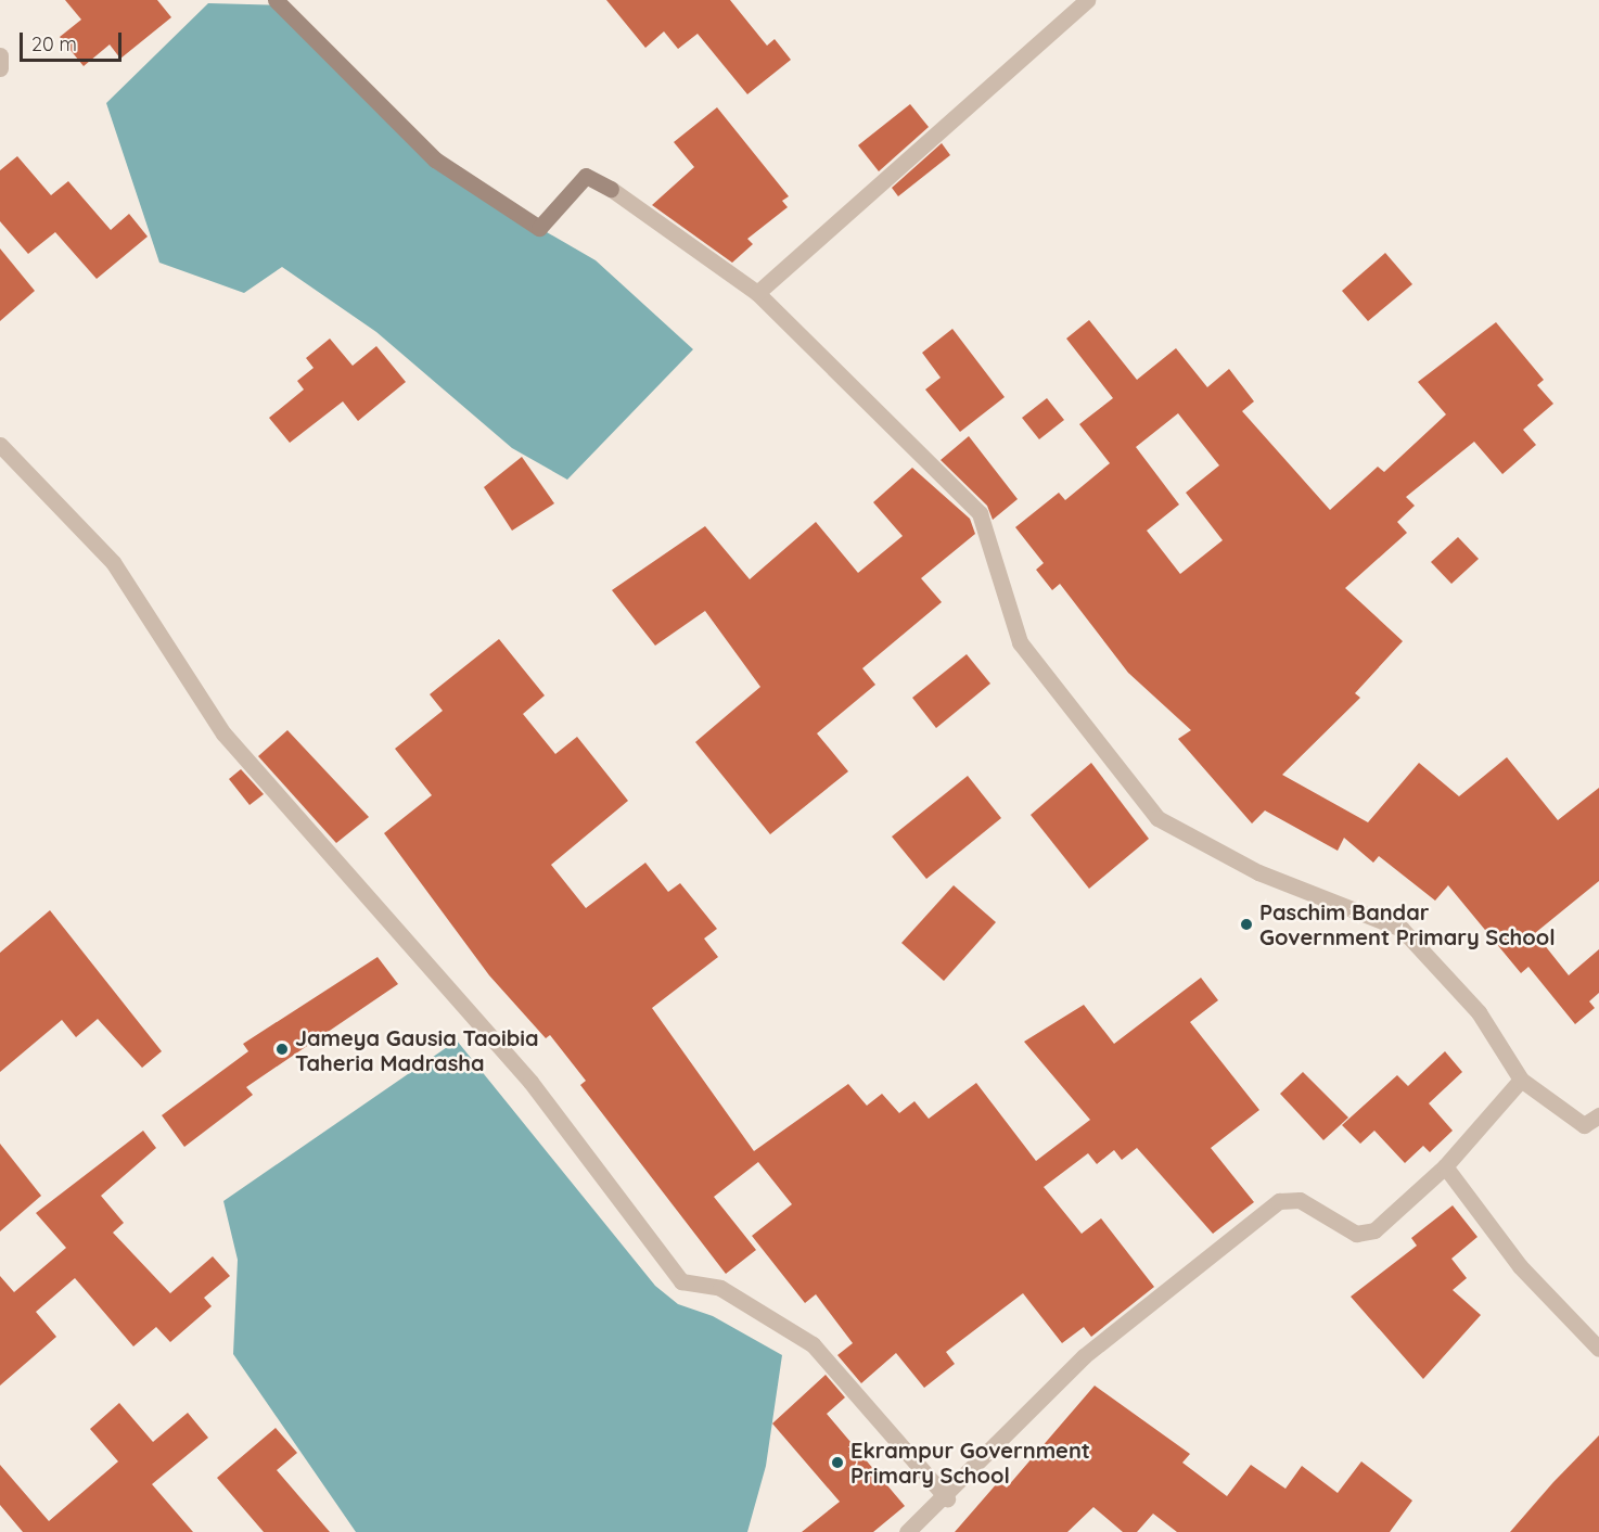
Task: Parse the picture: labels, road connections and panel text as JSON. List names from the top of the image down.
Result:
{
  "places": ["Paschim Bandar Government Primary School", "Jameya Gausia Taoibia Taheria Madrasha", "Ekrampur Government Primary School"],
  "scale_bar": "20 m"
}
